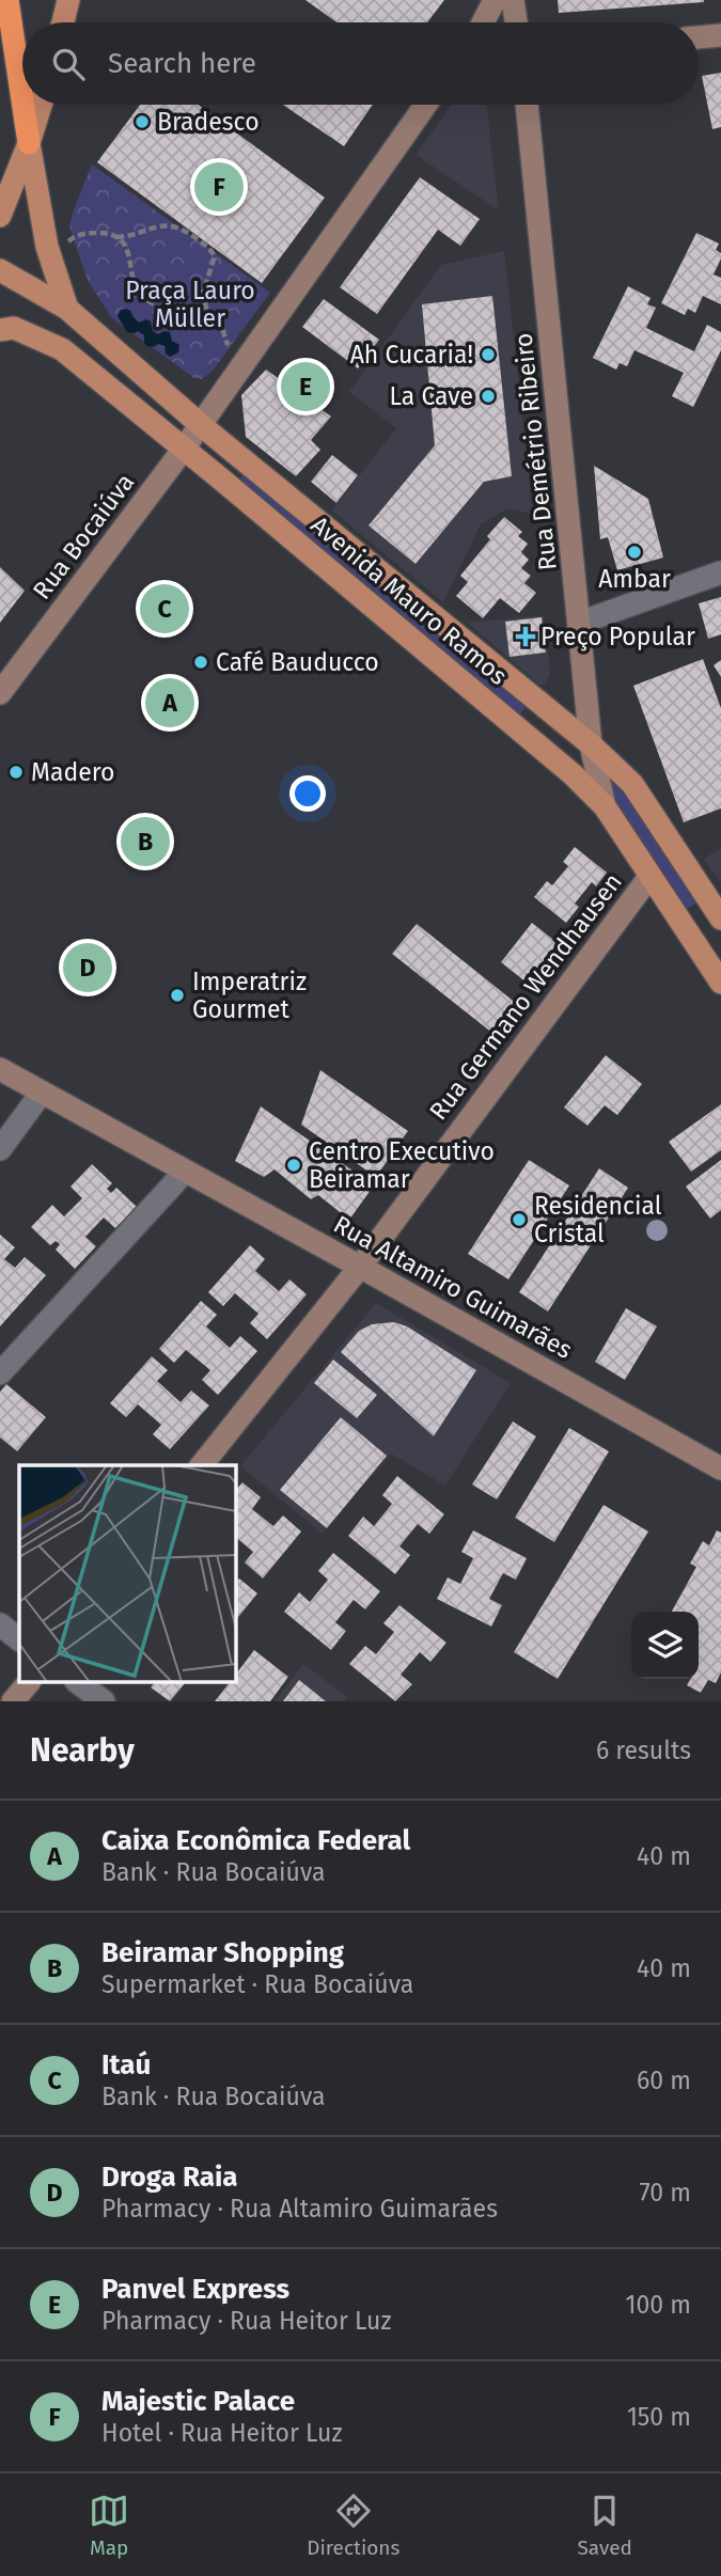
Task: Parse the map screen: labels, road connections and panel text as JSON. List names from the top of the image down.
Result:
{
  "streets": {
    "main road": ["Avenida Mauro Ramos"],
    "street": [
      "Rua Demétrio Ribeiro",
      "Rua Bocaiúva",
      "Rua Germano Wendhausen",
      "Rua Altamiro Guimarães"
    ]
  },
  "crossings": [
    ["Rua Demétrio Ribeiro", "Avenida Mauro Ramos"],
    ["Rua Bocaiúva", "Avenida Mauro Ramos"],
    ["Avenida Mauro Ramos", "Rua Germano Wendhausen"],
    ["Rua Germano Wendhausen", "Rua Altamiro Guimarães"]
  ],
  "parks": ["Praça Lauro Müller"],
  "places": {
    "other": [
      "Bradesco",
      "Ah Cucaria!",
      "La Cave",
      "Ambar",
      "Café Bauducco",
      "Madero",
      "Imperatriz Gourmet",
      "Centro Executivo Beiramar",
      "Residencial Cristal"
    ],
    "health": ["Preço Popular"]
  },
  "page": {
    "search": "Search here",
    "pins": [
      "F",
      "E",
      "C",
      "A",
      "B",
      "D"
    ],
    "heading": ["Nearby", "6 results"],
    "list": [
      {
        "mark": "A",
        "name": "Caixa Econômica Federal",
        "note": "Bank · Rua Bocaiúva",
        "value": "40 m"
      },
      {
        "mark": "B",
        "name": "Beiramar Shopping",
        "note": "Supermarket · Rua Bocaiúva",
        "value": "40 m"
      },
      {
        "mark": "C",
        "name": "Itaú",
        "note": "Bank · Rua Bocaiúva",
        "value": "60 m"
      },
      {
        "mark": "D",
        "name": "Droga Raia",
        "note": "Pharmacy · Rua Altamiro Guimarães",
        "value": "70 m"
      },
      {
        "mark": "E",
        "name": "Panvel Express",
        "note": "Pharmacy · Rua Heitor Luz",
        "value": "100 m"
      },
      {
        "mark": "F",
        "name": "Majestic Palace",
        "note": "Hotel · Rua Heitor Luz",
        "value": "150 m"
      }
    ],
    "nav": ["Map", "Directions", "Saved"]
  }
}
